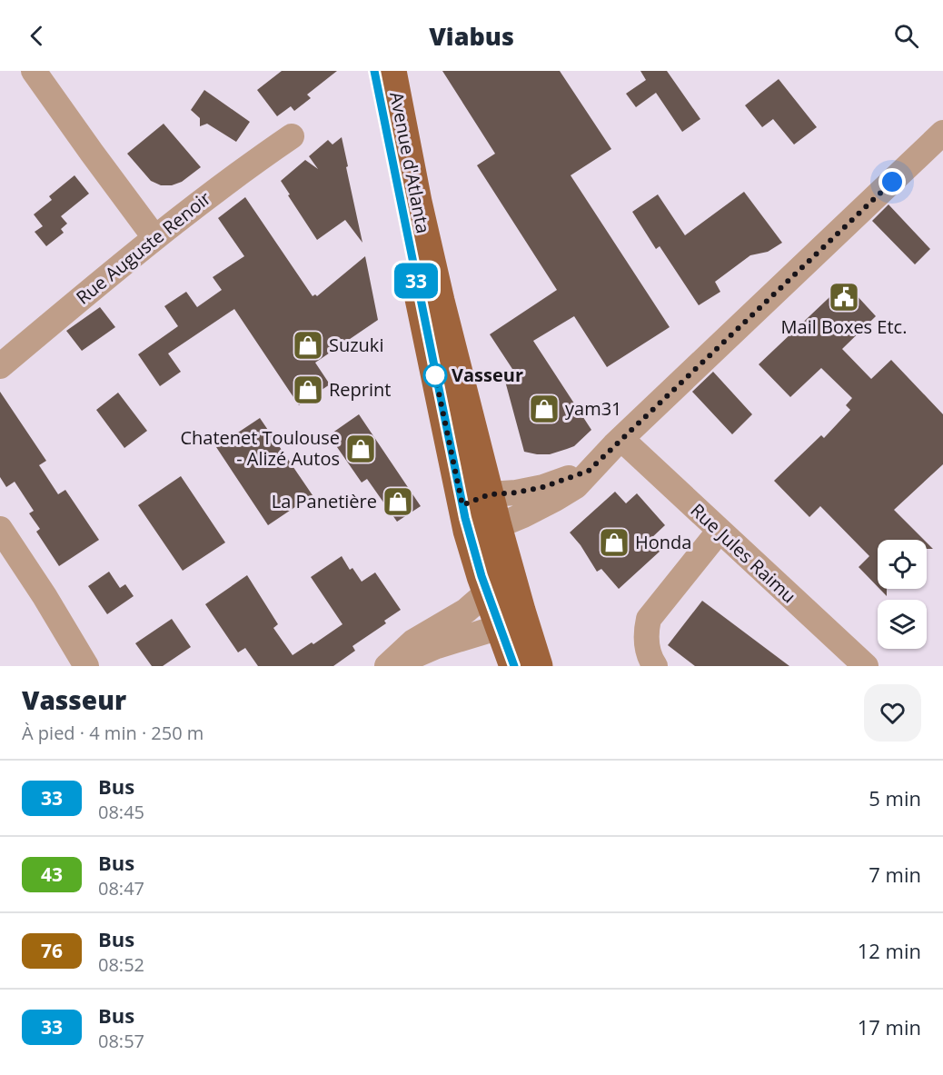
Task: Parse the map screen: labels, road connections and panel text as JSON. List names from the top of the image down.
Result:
{
  "streets": {
    "main road": ["Avenue d'Atlanta"],
    "street": ["Rue Auguste Renoir", "Rue Jules Raimu"]
  },
  "places": {
    "public building": ["Mail Boxes Etc."],
    "shop": [
      "Suzuki",
      "Reprint",
      "yam31",
      "Chatenet Toulouse - Alizé Autos",
      "La Panetière",
      "Honda"
    ],
    "other": ["Vasseur"]
  },
  "lines": ["bus line 33"],
  "page": {
    "header": "Viabus",
    "on_map": "33",
    "heading": ["Vasseur", "À pied · 4 min · 250 m"],
    "list": [
      {
        "mark": "33",
        "name": "Bus",
        "note": "08:45",
        "value": "5 min"
      },
      {
        "mark": "43",
        "name": "Bus",
        "note": "08:47",
        "value": "7 min"
      },
      {
        "mark": "76",
        "name": "Bus",
        "note": "08:52",
        "value": "12 min"
      },
      {
        "mark": "33",
        "name": "Bus",
        "note": "08:57",
        "value": "17 min"
      }
    ]
  }
}
